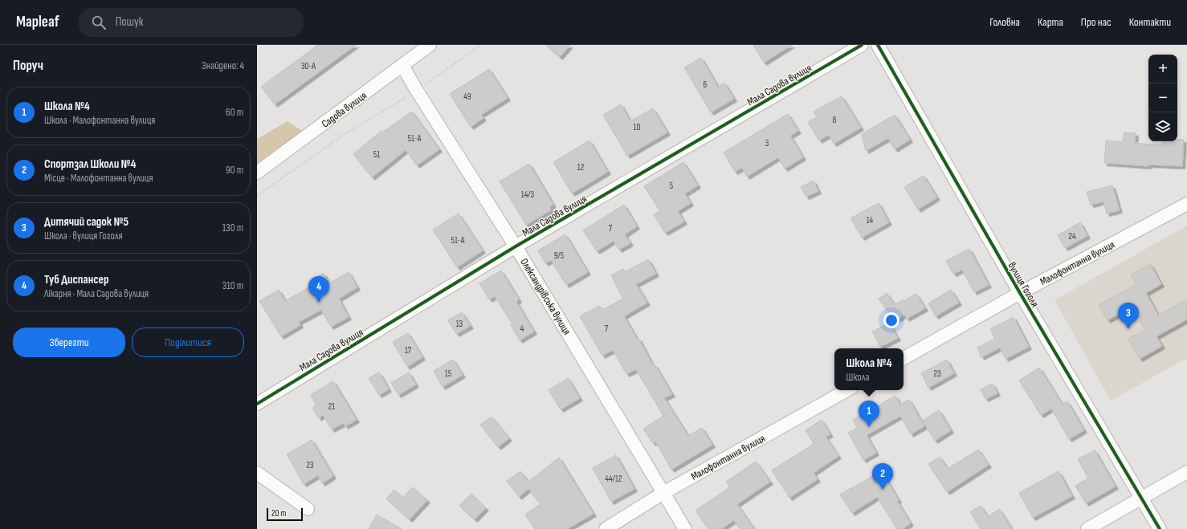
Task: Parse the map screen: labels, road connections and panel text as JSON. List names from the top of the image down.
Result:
{
  "streets": {
    "street": [
      "Мала Садова вулиця",
      "Садова вулиця",
      "Малофонтанна вулиця",
      "вулиця Гоголя",
      "Олександрівська вулиця"
    ]
  },
  "crossings": [
    ["Мала Садова вулиця", "Олександрівська вулиця"],
    ["Садова вулиця", "Олександрівська вулиця"],
    ["Малофонтанна вулиця", "вулиця Гоголя"],
    ["Малофонтанна вулиця", "Олександрівська вулиця"]
  ],
  "house_numbers": [
    "30-А",
    "6",
    "49",
    "8",
    "10",
    "51-А",
    "3",
    "51",
    "12",
    "5",
    "14/3",
    "14",
    "7",
    "24",
    "51-А",
    "9/5",
    "13",
    "4",
    "7",
    "17",
    "15",
    "23",
    "21",
    "23",
    "44/12"
  ],
  "scale_bar": "20 m",
  "page": {
    "header": "Mapleaf",
    "search": "Пошук",
    "nav": [
      "Головна",
      "Карта",
      "Про нас",
      "Контакти"
    ],
    "heading": ["Поруч", "Знайдено: 4"],
    "map_buttons": ["+", "−"],
    "list": [
      {
        "mark": "1",
        "name": "Школа №4",
        "note": "Школа · Малофонтанна вулиця",
        "value": "60 m"
      },
      {
        "mark": "2",
        "name": "Спортзал Школи №4",
        "note": "Місце · Малофонтанна вулиця",
        "value": "90 m"
      },
      {
        "mark": "3",
        "name": "Дитячий садок №5",
        "note": "Школа · вулиця Гоголя",
        "value": "130 m"
      },
      {
        "mark": "4",
        "name": "Туб Диспансер",
        "note": "Лікарня · Мала Садова вулиця",
        "value": "310 m"
      }
    ],
    "pins": [
      "4",
      "3",
      "1",
      "2"
    ],
    "buttons": ["Зберегти", "Поділитися"],
    "popup": ["Школа №4", "Школа"],
    "scale": "20 m"
  }
}
